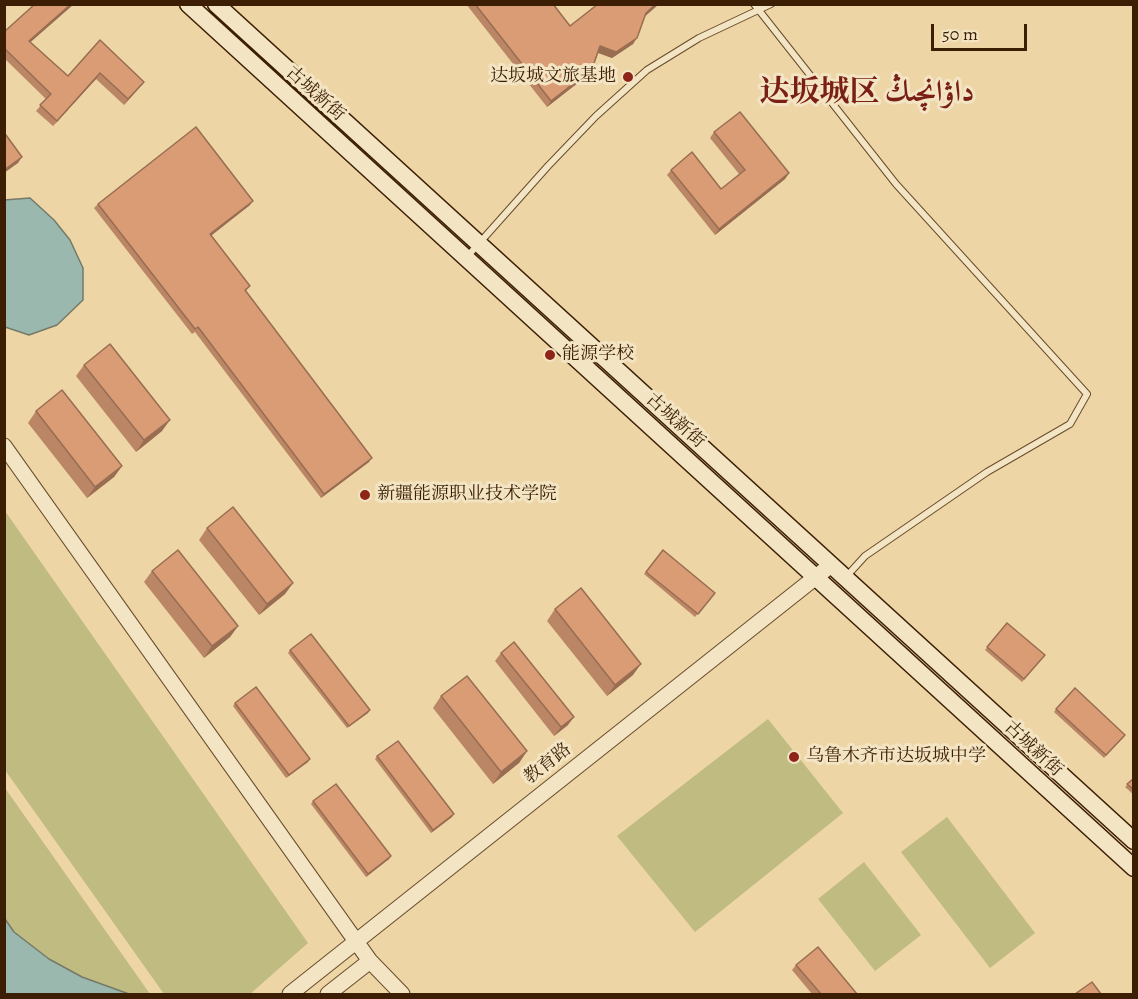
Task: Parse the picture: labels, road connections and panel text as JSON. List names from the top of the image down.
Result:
{
  "streets": {
    "main road": ["古城新街"],
    "street": ["教育路"]
  },
  "crossings": [
    ["古城新街", "教育路"]
  ],
  "districts": ["达坂城区 داۋانچىڭ"],
  "places": [
    "达坂城文旅基地",
    "能源学校",
    "新疆能源职业技术学院",
    "乌鲁木齐市达坂城中学"
  ],
  "scale_bar": "50 m"
}
